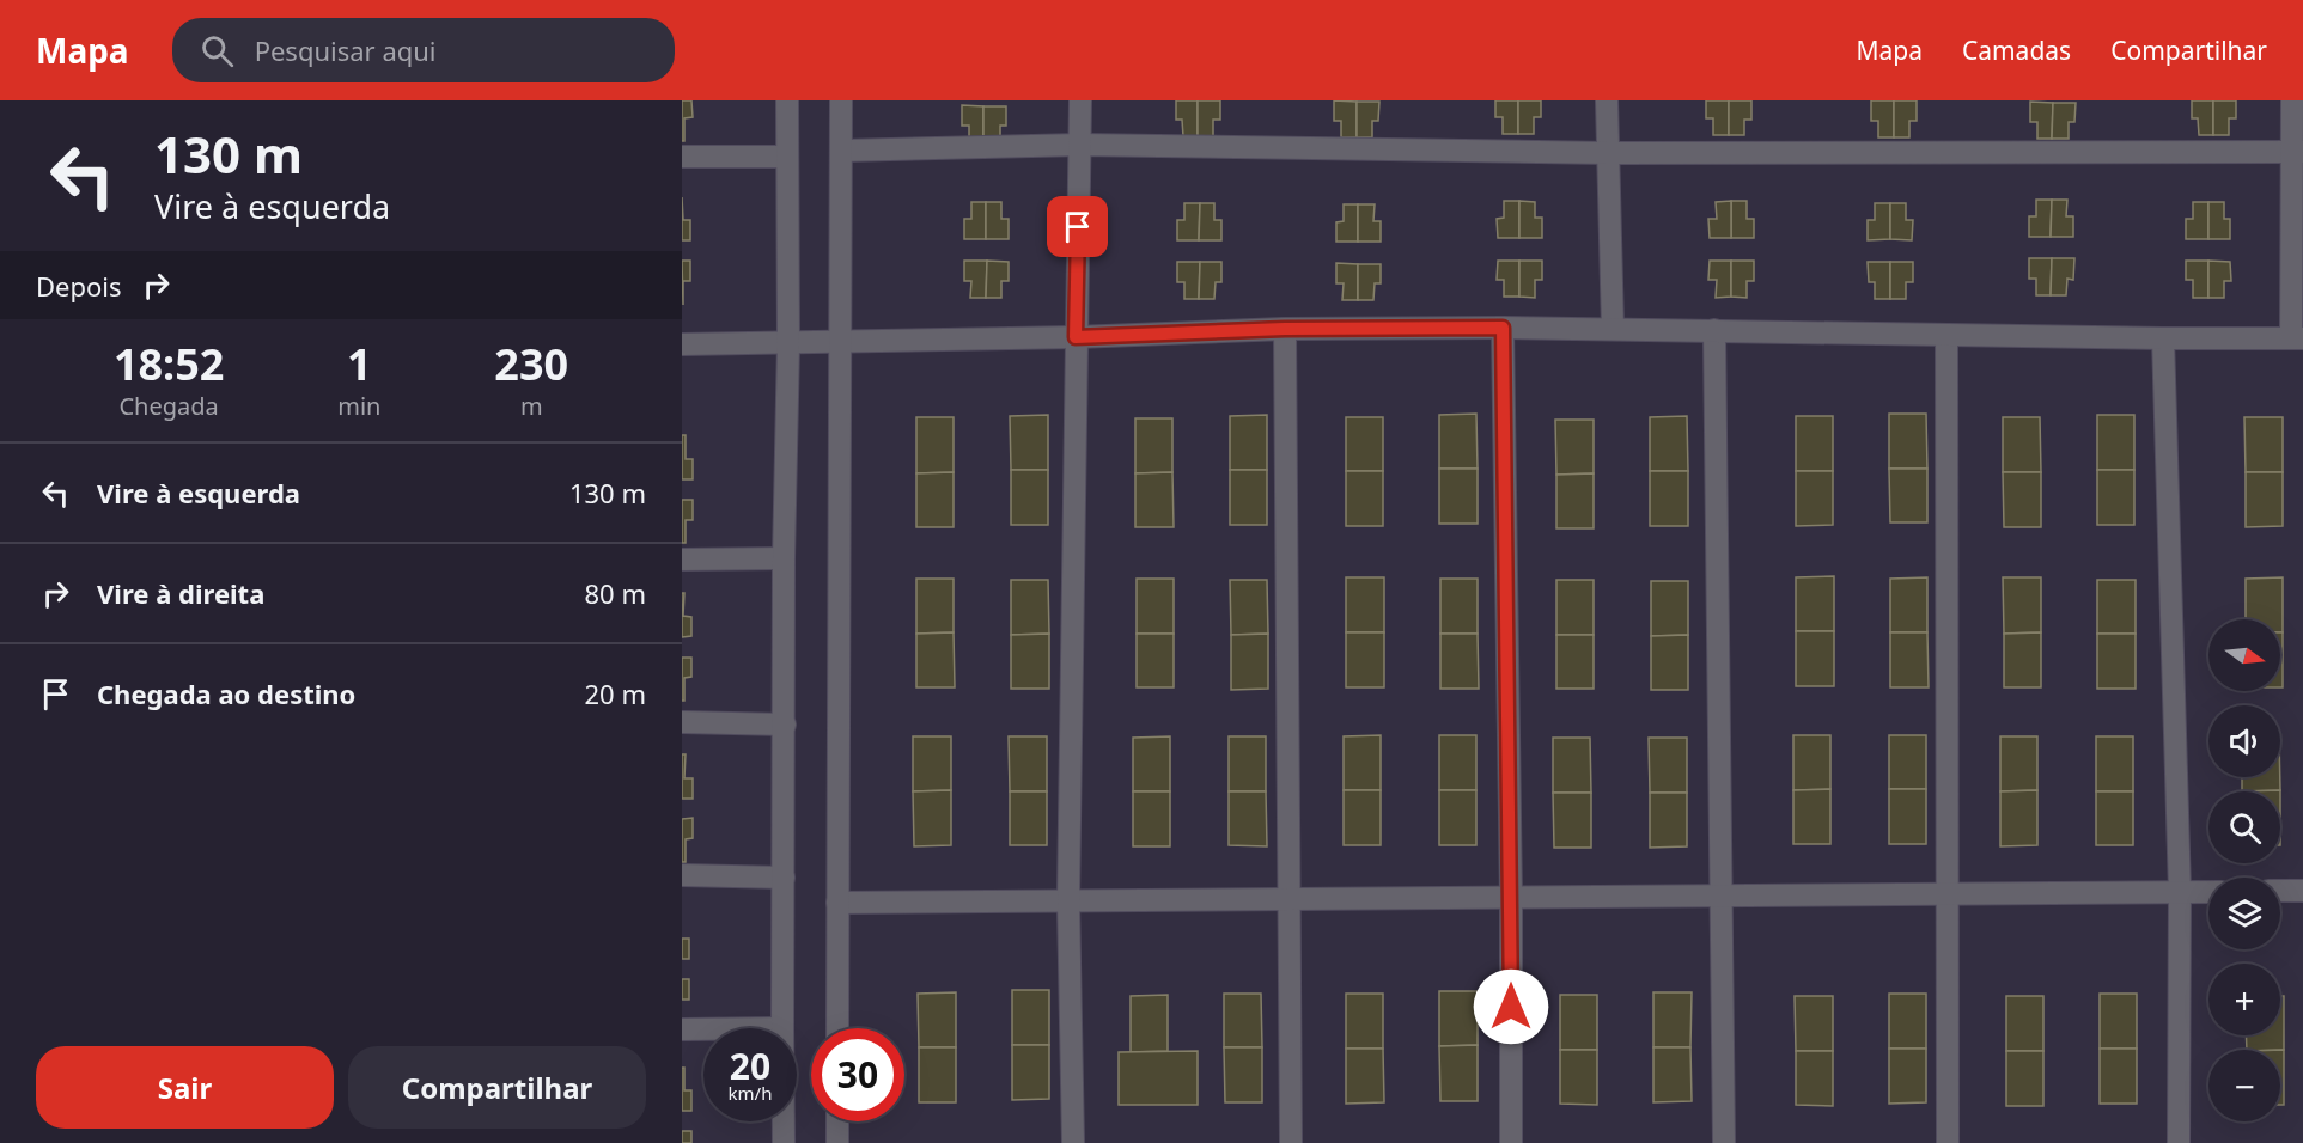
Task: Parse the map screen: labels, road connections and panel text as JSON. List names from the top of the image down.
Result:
{
  "north": "right",
  "page": {
    "header": "Mapa",
    "search": "Pesquisar aqui",
    "nav": ["Mapa", "Camadas", "Compartilhar"],
    "turn": ["130 m", "Vire à esquerda"],
    "then": "Depois",
    "eta": [
      "18:52",
      "Chegada",
      "1",
      "min",
      "230",
      "m"
    ],
    "list": [
      {
        "name": "Vire à esquerda",
        "value": "130 m"
      },
      {
        "name": "Vire à direita",
        "value": "80 m"
      },
      {
        "name": "Chegada ao destino",
        "value": "20 m"
      }
    ],
    "map_buttons": ["+", "−"],
    "speed": "20 km/h",
    "limit": "30",
    "buttons": ["Sair", "Compartilhar"]
  }
}
